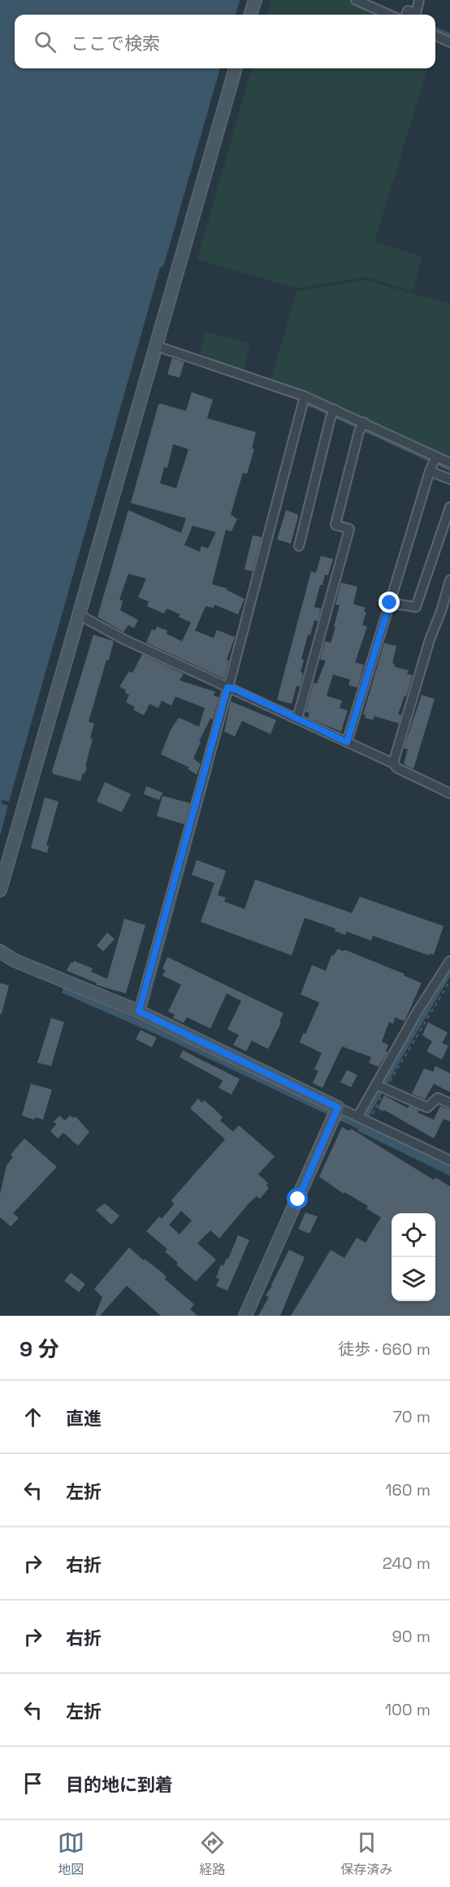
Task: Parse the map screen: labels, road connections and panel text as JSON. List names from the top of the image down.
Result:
{
  "page": {
    "search": "ここで検索",
    "heading": ["9 分", "徒歩 · 660 m"],
    "list": [
      ["直進", "70 m"],
      ["左折", "160 m"],
      ["右折", "240 m"],
      ["右折", "90 m"],
      ["左折", "100 m"],
      "目的地に到着"
    ],
    "nav": ["地図", "経路", "保存済み"]
  }
}
